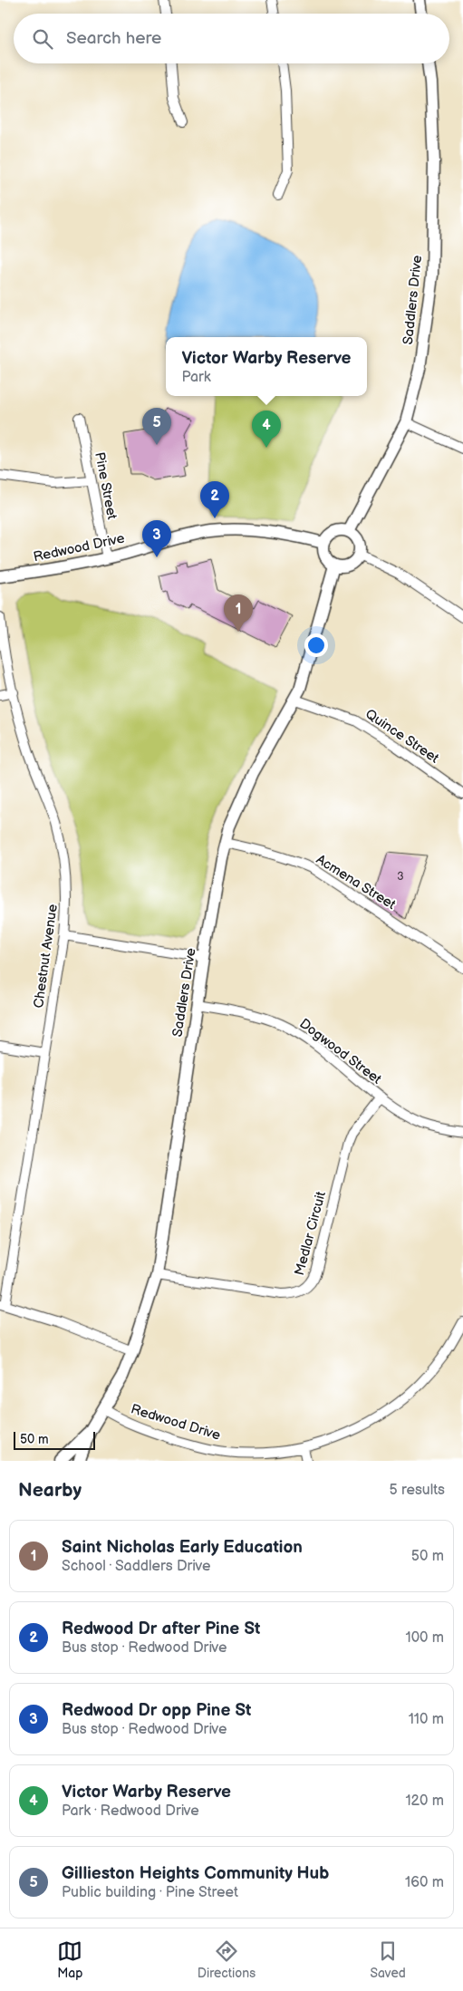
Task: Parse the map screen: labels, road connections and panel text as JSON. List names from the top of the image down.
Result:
{
  "streets": {
    "street": [
      "Saddlers Drive",
      "Pine Street",
      "Redwood Drive",
      "Quince Street",
      "Acmena Street",
      "Chestnut Avenue",
      "Dogwood Street",
      "Medlar Circuit"
    ]
  },
  "crossings": [
    ["Saddlers Drive", "Redwood Drive"],
    ["Saddlers Drive", "Quince Street"],
    ["Saddlers Drive", "Acmena Street"],
    ["Saddlers Drive", "Dogwood Street"],
    ["Saddlers Drive", "Medlar Circuit"],
    ["Pine Street", "Redwood Drive"],
    ["Dogwood Street", "Medlar Circuit"]
  ],
  "house_numbers": ["3"],
  "scale_bar": "50 m",
  "page": {
    "search": "Search here",
    "popup": ["Victor Warby Reserve", "Park"],
    "pins": [
      "5",
      "4",
      "2",
      "3",
      "1"
    ],
    "scale": "50 m",
    "heading": ["Nearby", "5 results"],
    "list": [
      {
        "mark": "1",
        "name": "Saint Nicholas Early Education",
        "note": "School · Saddlers Drive",
        "value": "50 m"
      },
      {
        "mark": "2",
        "name": "Redwood Dr after Pine St",
        "note": "Bus stop · Redwood Drive",
        "value": "100 m"
      },
      {
        "mark": "3",
        "name": "Redwood Dr opp Pine St",
        "note": "Bus stop · Redwood Drive",
        "value": "110 m"
      },
      {
        "mark": "4",
        "name": "Victor Warby Reserve",
        "note": "Park · Redwood Drive",
        "value": "120 m"
      },
      {
        "mark": "5",
        "name": "Gillieston Heights Community Hub",
        "note": "Public building · Pine Street",
        "value": "160 m"
      }
    ],
    "nav": ["Map", "Directions", "Saved"]
  }
}
